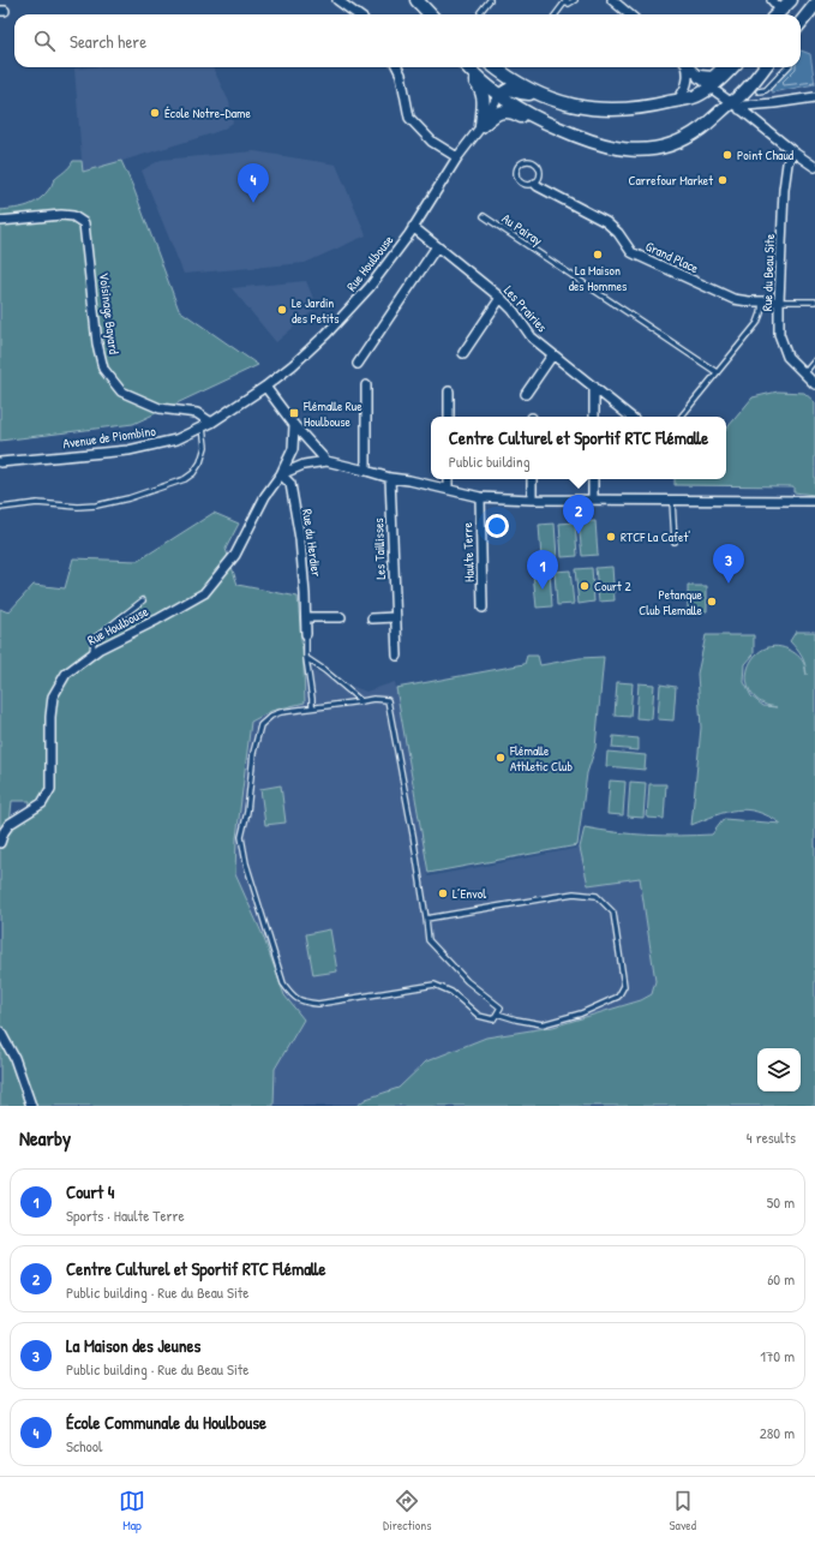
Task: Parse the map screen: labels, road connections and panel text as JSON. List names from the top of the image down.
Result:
{
  "streets": {
    "street": [
      "Grand Place",
      "Rue Houlbouse",
      "Rue du Beau Site",
      "Les Prairies",
      "Voisinage Bayard",
      "Avenue de Piombino",
      "Rue du Herdier",
      "Les Taillisses",
      "Haulte Terre"
    ],
    "lane": ["Au Pairay"]
  },
  "crossings": [
    ["Grand Place", "Rue du Beau Site"],
    ["Rue Houlbouse", "Les Prairies"],
    ["Rue Houlbouse", "Avenue de Piombino"],
    ["Rue Houlbouse", "Rue du Herdier"],
    ["Voisinage Bayard", "Avenue de Piombino"]
  ],
  "places": {
    "other": [
      "École Notre-Dame",
      "Point Chaud",
      "Carrefour Market",
      "La Maison des Hommes",
      "Le Jardin des Petits",
      "RTCF La Cafet'",
      "Court 2",
      "Petanque Club Flemalle",
      "Flémalle Athletic Club",
      "L’Envol"
    ],
    "transit": ["Flémalle Rue Houlbouse"]
  },
  "page": {
    "search": "Search here",
    "pins": [
      "4",
      "2",
      "3",
      "1"
    ],
    "popup": ["Centre Culturel et Sportif RTC Flémalle", "Public building"],
    "heading": ["Nearby", "4 results"],
    "list": [
      {
        "mark": "1",
        "name": "Court 4",
        "note": "Sports · Haulte Terre",
        "value": "50 m"
      },
      {
        "mark": "2",
        "name": "Centre Culturel et Sportif RTC Flémalle",
        "note": "Public building · Rue du Beau Site",
        "value": "60 m"
      },
      {
        "mark": "3",
        "name": "La Maison des Jeunes",
        "note": "Public building · Rue du Beau Site",
        "value": "170 m"
      },
      {
        "mark": "4",
        "name": "École Communale du Houlbouse",
        "note": "School",
        "value": "280 m"
      }
    ],
    "nav": ["Map", "Directions", "Saved"]
  }
}
